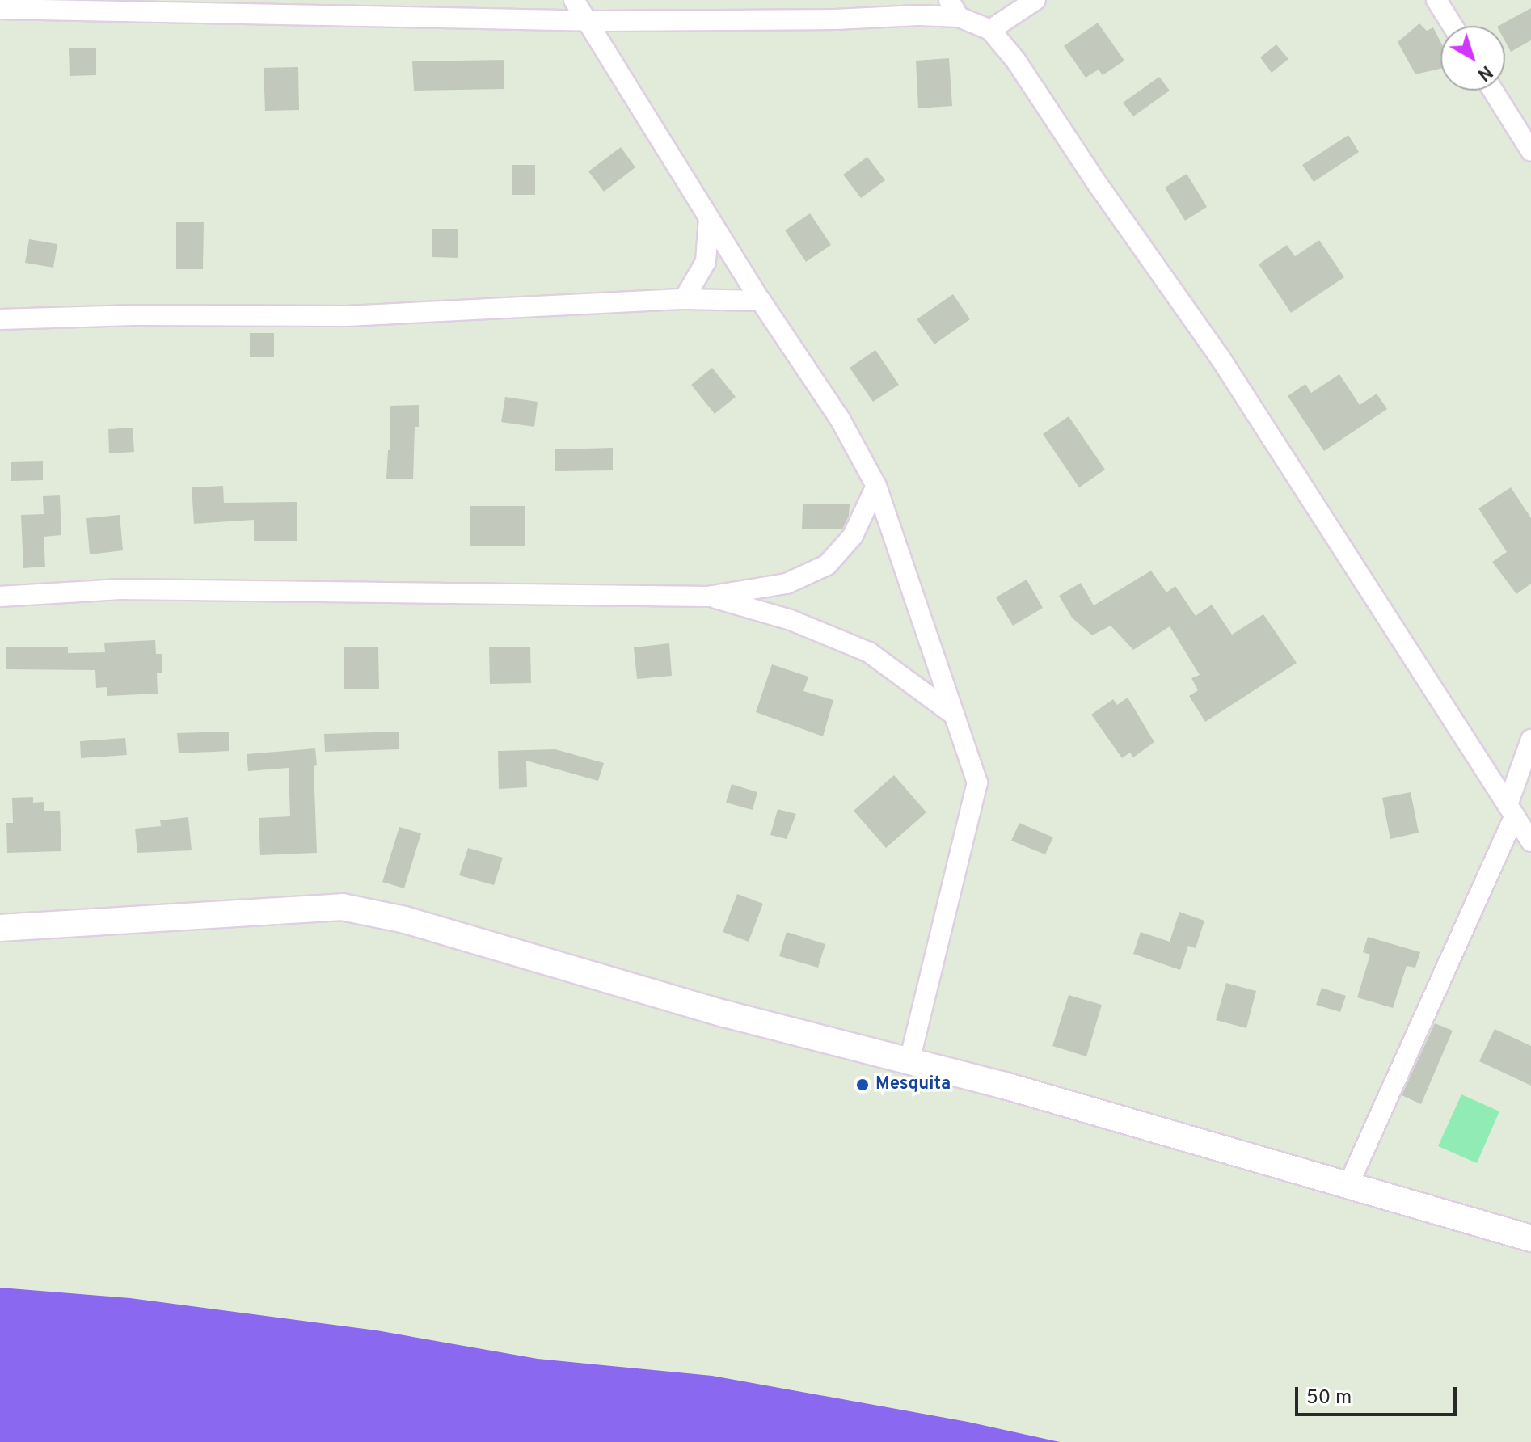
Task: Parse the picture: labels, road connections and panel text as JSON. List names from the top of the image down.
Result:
{
  "places": ["Mesquita"],
  "scale_bar": "50 m",
  "north": "bottom right"
}
